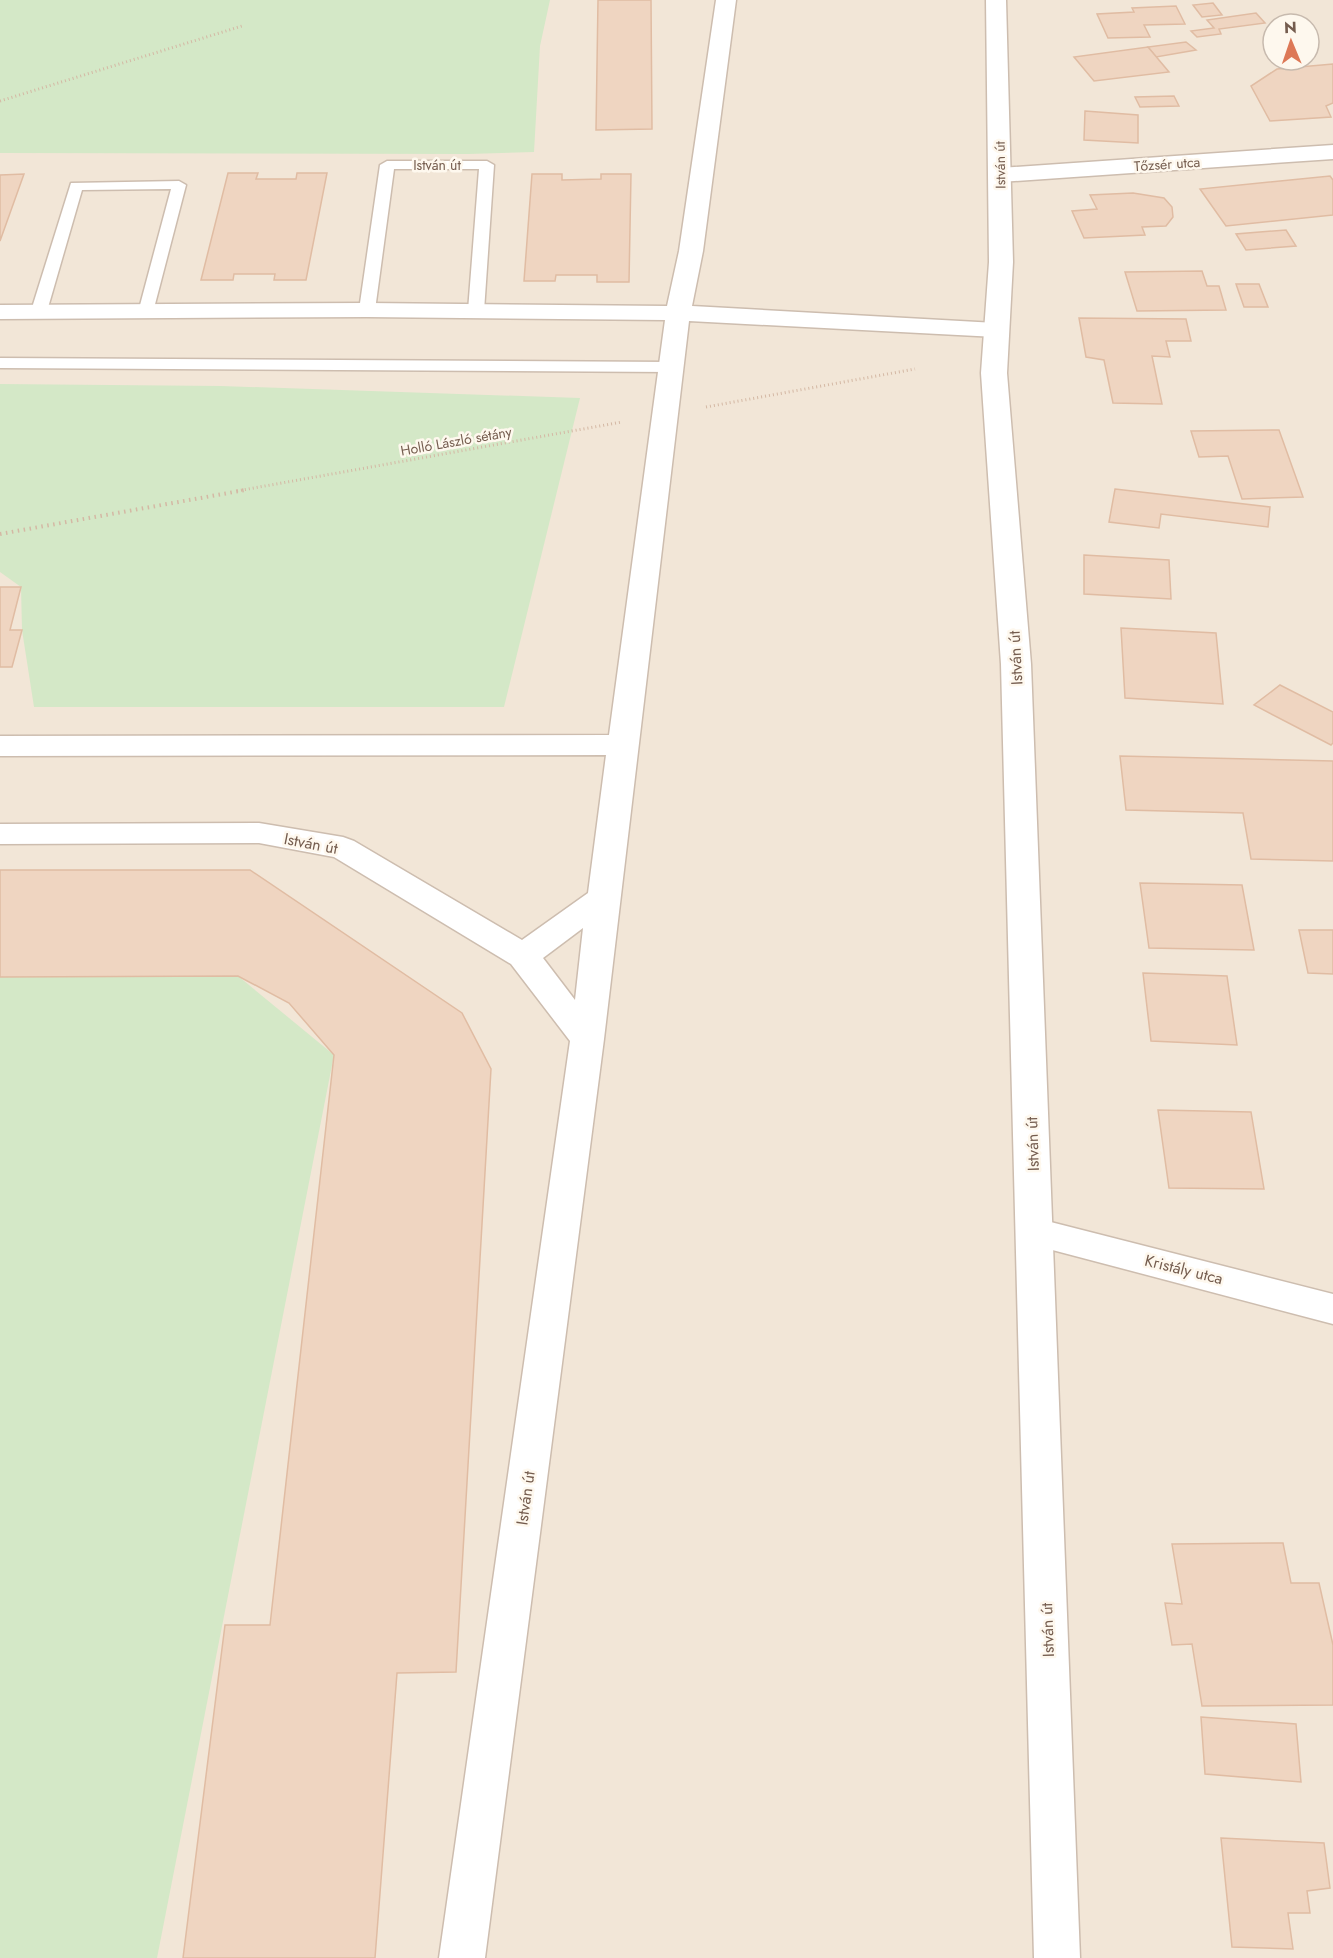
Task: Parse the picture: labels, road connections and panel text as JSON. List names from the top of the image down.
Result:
{
  "streets": {
    "street": ["Tőzsér utca", "István út", "Kristály utca"],
    "path": ["Holló László sétány"]
  },
  "crossings": [
    ["Tőzsér utca", "István út"],
    ["István út", "Holló László sétány"],
    ["István út", "Kristály utca"]
  ],
  "north": "top"
}
